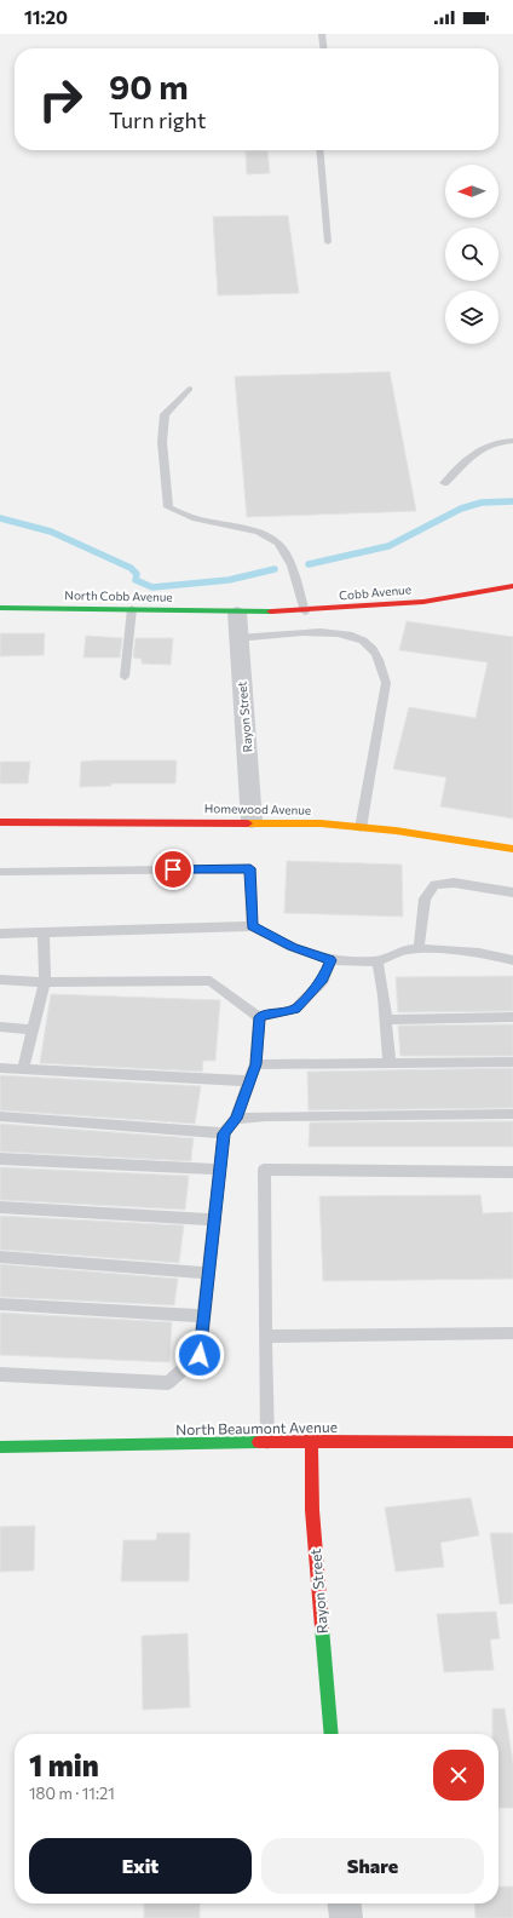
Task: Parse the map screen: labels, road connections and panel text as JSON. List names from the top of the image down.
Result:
{
  "streets": {
    "street": [
      "Cobb Avenue",
      "North Cobb Avenue",
      "Rayon Street",
      "Homewood Avenue",
      "North Beaumont Avenue"
    ]
  },
  "crossings": [
    ["Cobb Avenue", "North Cobb Avenue"],
    ["Cobb Avenue", "Rayon Street"],
    ["North Cobb Avenue", "Rayon Street"],
    ["Rayon Street", "Homewood Avenue"],
    ["Rayon Street", "North Beaumont Avenue"]
  ],
  "north": "left",
  "page": {
    "status": "11:20",
    "turn": ["90 m", "Turn right"],
    "heading": ["1 min", "180 m · 11:21"],
    "buttons": ["Exit", "Share"]
  }
}
